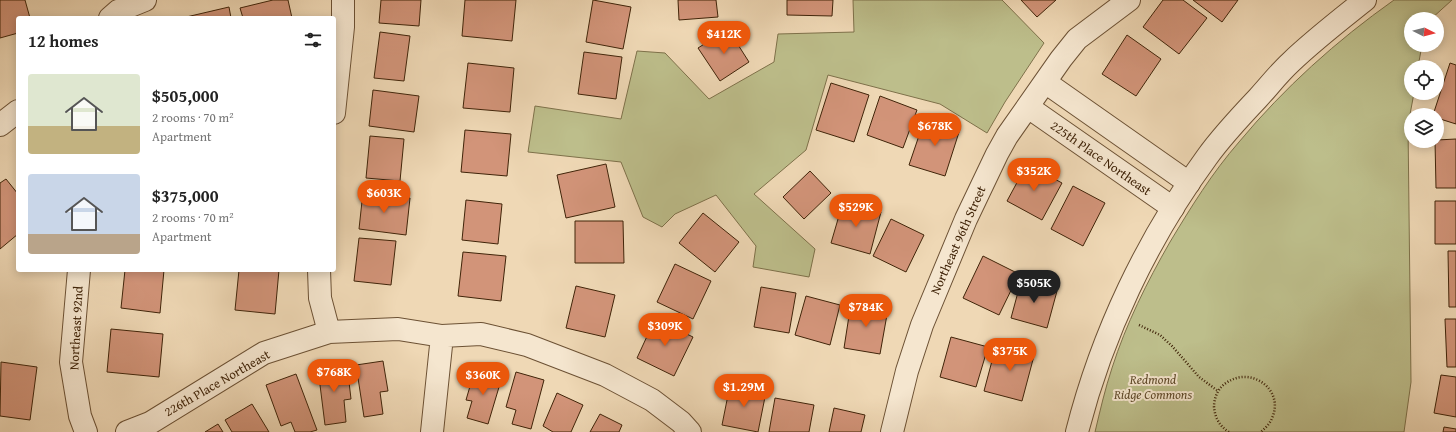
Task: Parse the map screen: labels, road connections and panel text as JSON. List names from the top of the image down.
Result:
{
  "streets": {
    "street": [
      "225th Place Northeast",
      "Northeast 96th Street",
      "Northeast 92nd",
      "226th Place Northeast"
    ]
  },
  "crossings": [
    ["225th Place Northeast", "Northeast 96th Street"]
  ],
  "parks": ["Redmond Ridge Commons"],
  "north": "right",
  "page": {
    "heading": "12 homes",
    "price": [
      "$412K",
      "$678K",
      "$352K",
      "$603K",
      "$529K",
      "$505K",
      "$784K",
      "$309K",
      "$375K",
      "$768K",
      "$360K",
      "$1.29M"
    ],
    "list": [
      {
        "name": "$505,000",
        "note": "2 rooms · 70 m² · Apartment"
      },
      {
        "name": "$375,000",
        "note": "2 rooms · 70 m² · Apartment"
      }
    ]
  }
}
